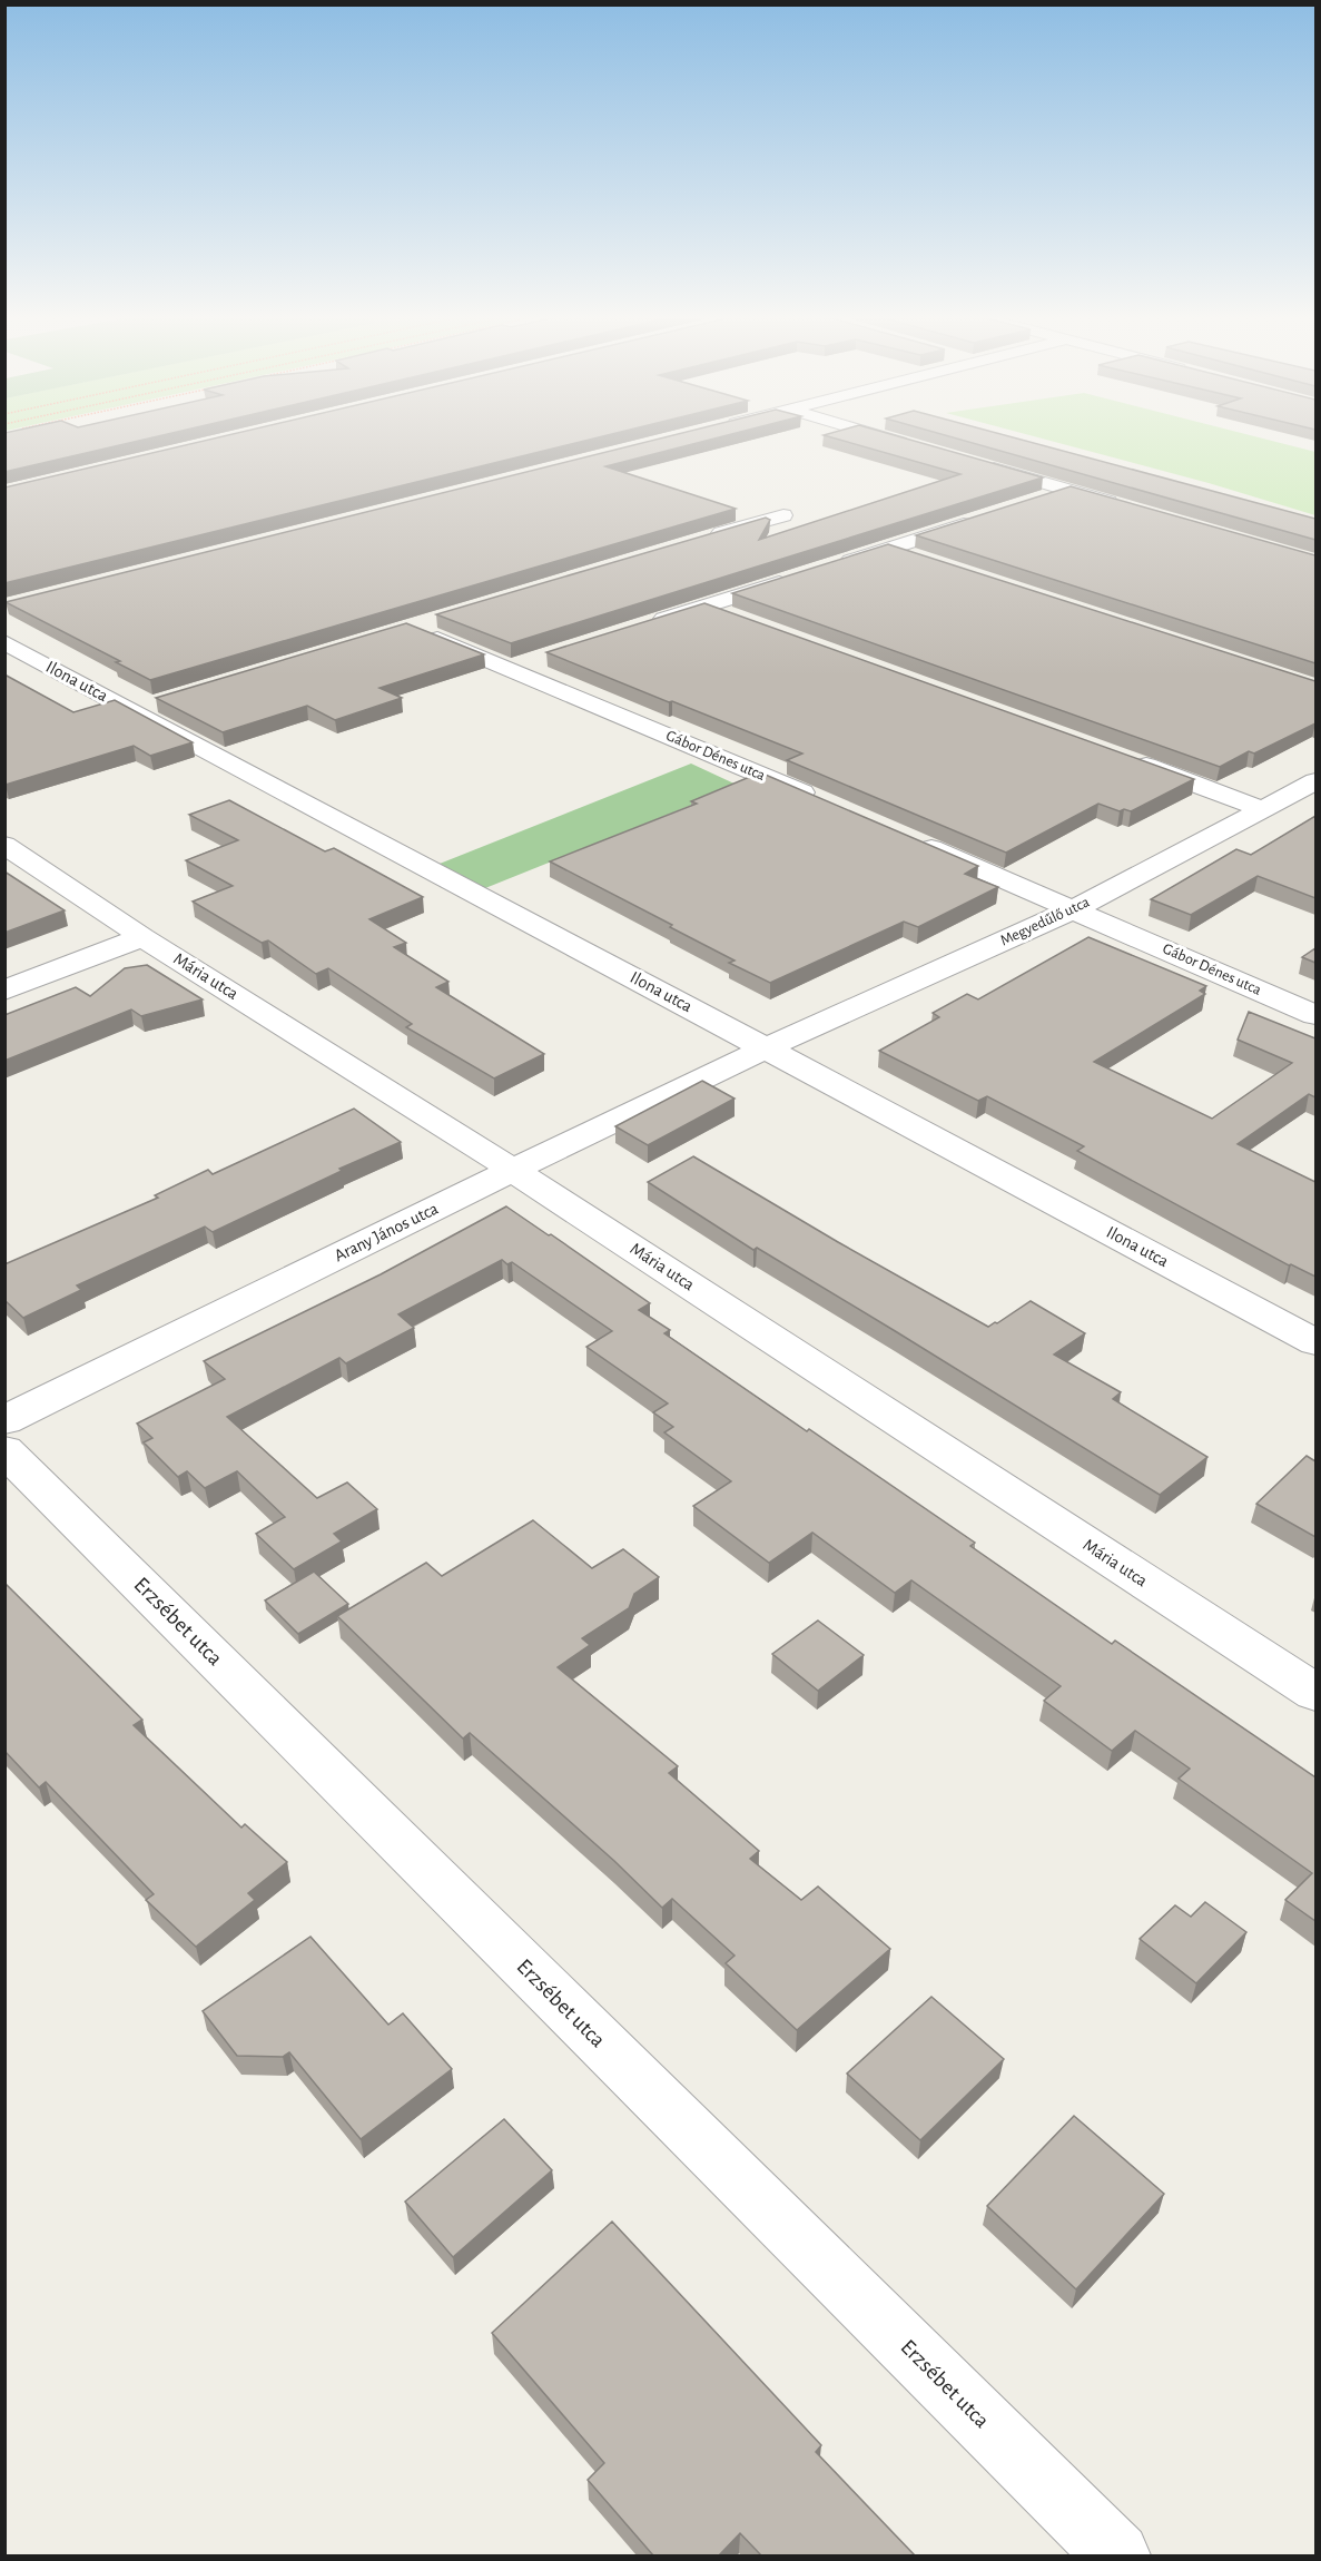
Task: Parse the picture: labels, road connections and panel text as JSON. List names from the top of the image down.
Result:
{
  "streets": {
    "street": [
      "Ilona utca",
      "Gábor Dénes utca",
      "Megyedűlő utca",
      "Mária utca",
      "Arany János utca",
      "Erzsébet utca"
    ]
  },
  "crossings": [
    ["Ilona utca", "Megyedűlő utca"],
    ["Ilona utca", "Arany János utca"],
    ["Gábor Dénes utca", "Megyedűlő utca"],
    ["Megyedűlő utca", "Arany János utca"],
    ["Mária utca", "Arany János utca"]
  ]
}
